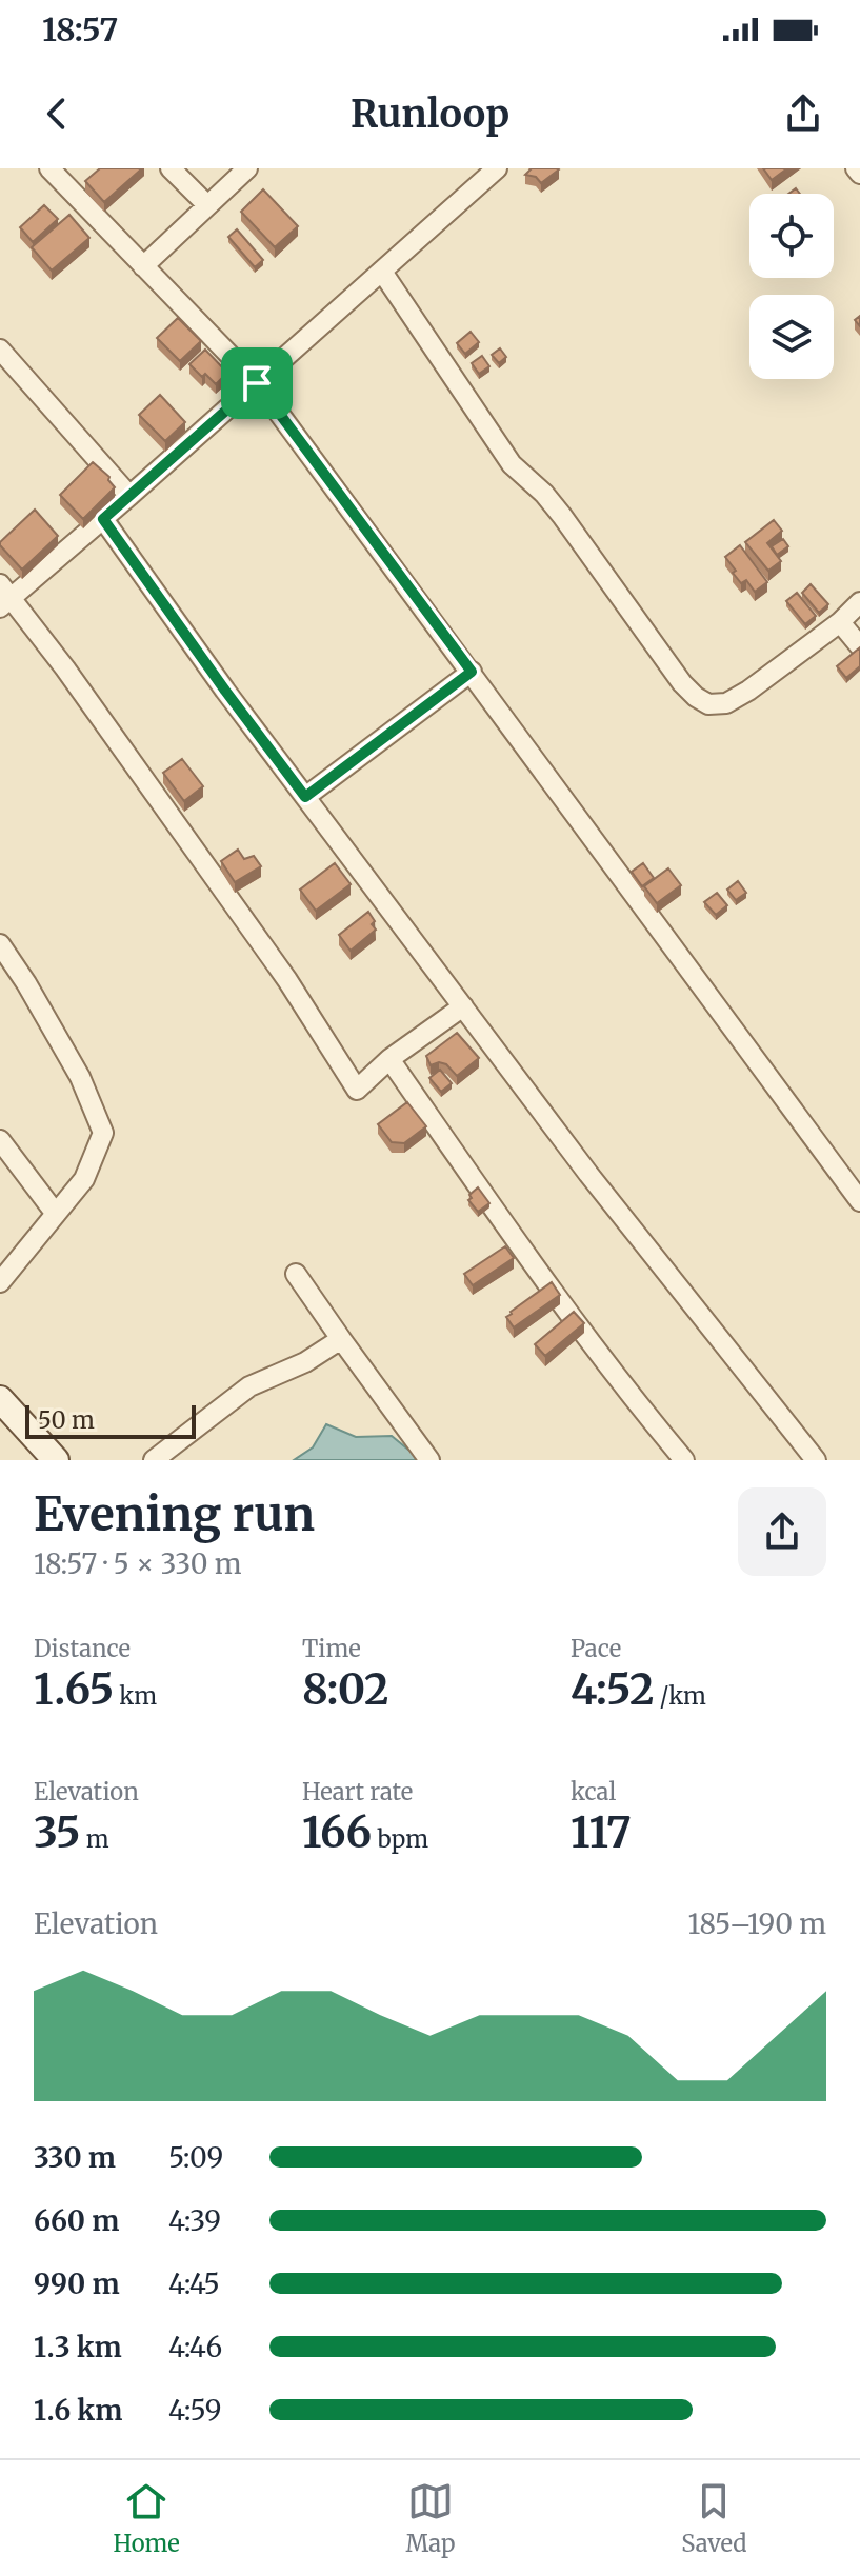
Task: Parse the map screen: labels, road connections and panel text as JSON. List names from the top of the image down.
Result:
{
  "scale_bar": "50 m",
  "page": {
    "status": "18:57",
    "header": "Runloop",
    "scale": "50 m",
    "heading": ["Evening run", "18:57 · 5 × 330 m"],
    "stats": [
      ["Distance", "1.65 km"],
      ["Time", "8:02"],
      ["Pace", "4:52 /km"],
      ["Elevation", "35 m"],
      ["Heart rate", "166 bpm"],
      ["kcal", "117"]
    ],
    "chart": ["Elevation", "185–190 m"],
    "list": [
      {
        "name": "330 m",
        "note": "5:09"
      },
      {
        "name": "660 m",
        "note": "4:39"
      },
      {
        "name": "990 m",
        "note": "4:45"
      },
      {
        "name": "1.3 km",
        "note": "4:46"
      },
      {
        "name": "1.6 km",
        "note": "4:59"
      }
    ],
    "tabs": ["Home", "Map", "Saved"]
  }
}
